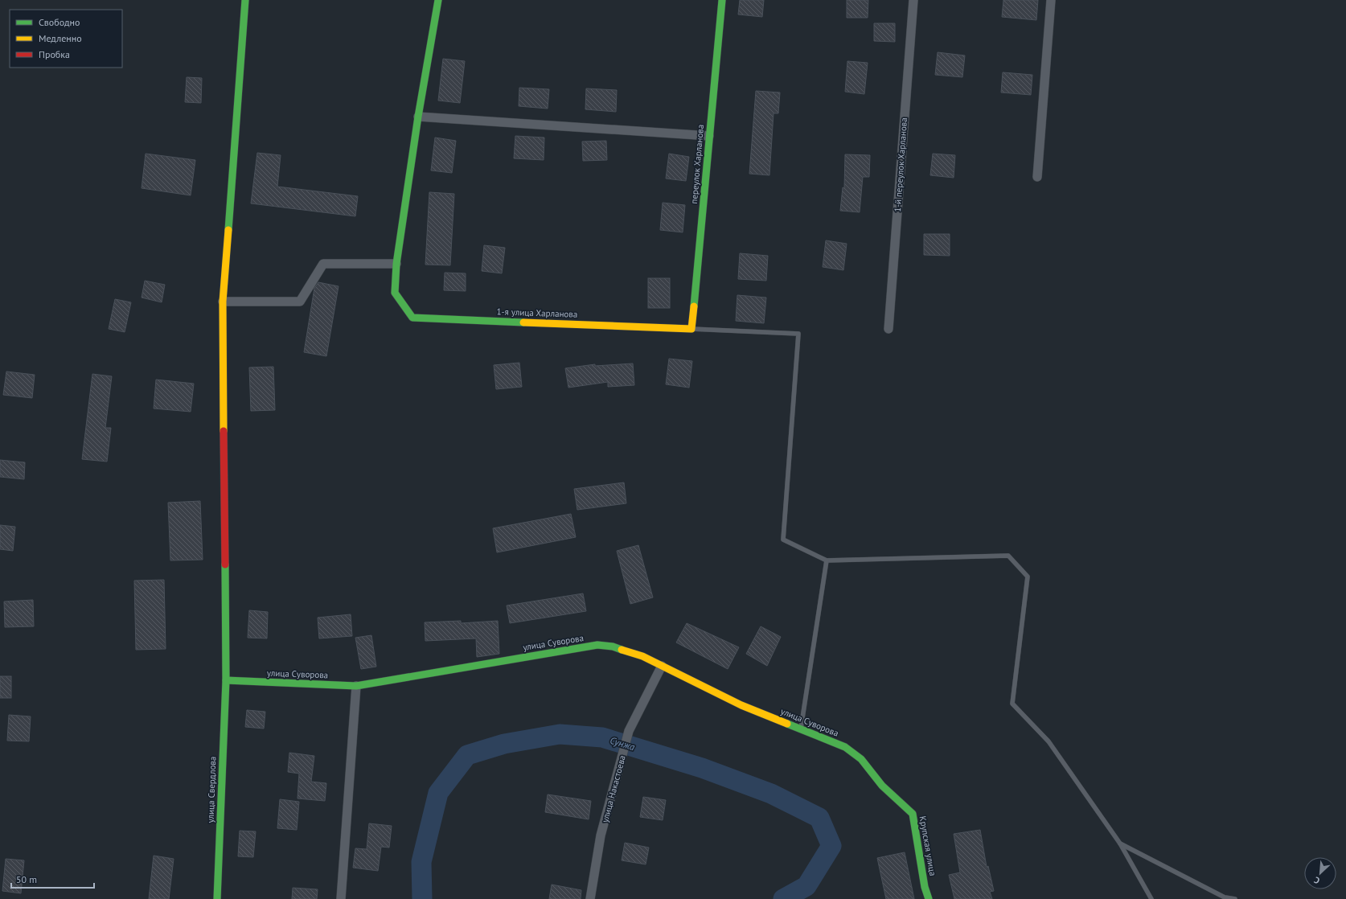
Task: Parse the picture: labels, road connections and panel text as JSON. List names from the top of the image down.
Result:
{
  "streets": {
    "street": [
      "переулок Харланова",
      "1-й переулок Харланова",
      "1-я улица Харланова",
      "улица Суворова",
      "улица Накастоева",
      "улица Свердлова",
      "Крупская улица"
    ]
  },
  "crossings": [
    ["переулок Харланова", "1-я улица Харланова"],
    ["улица Суворова", "улица Накастоева"],
    ["улица Суворова", "улица Свердлова"],
    ["улица Суворова", "Крупская улица"]
  ],
  "water": ["Сунжа"],
  "legend": ["Свободно", "Медленно", "Пробка"],
  "scale_bar": "50 m",
  "north": "bottom left"
}
